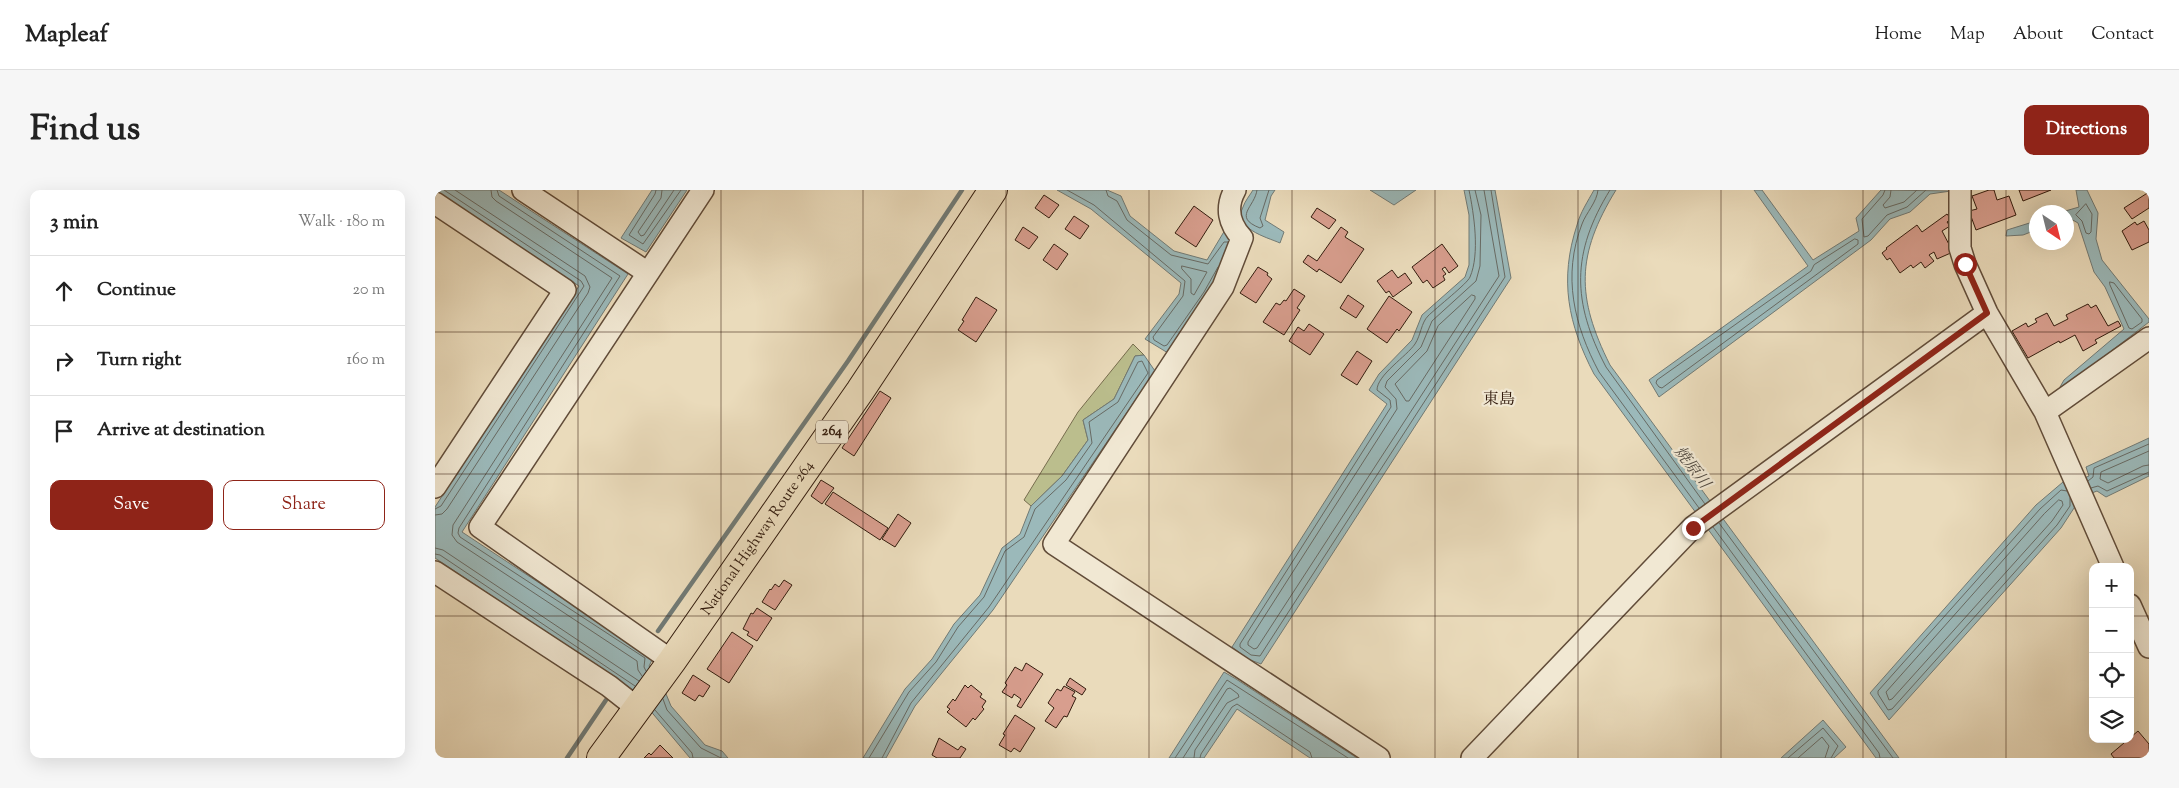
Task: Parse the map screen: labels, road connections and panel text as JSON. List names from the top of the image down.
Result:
{
  "streets": {
    "highway": ["264", "National Highway Route 264"]
  },
  "districts": ["東島"],
  "water": ["焼原川"],
  "north": "bottom right",
  "page": {
    "header": "Mapleaf",
    "nav": [
      "Home",
      "Map",
      "About",
      "Contact"
    ],
    "title": "Find us",
    "buttons": [
      "Directions",
      ["Save", "Share"]
    ],
    "heading": ["3 min", "Walk · 180 m"],
    "list": [
      ["Continue", "20 m"],
      ["Turn right", "160 m"],
      "Arrive at destination"
    ],
    "map_buttons": ["+", "−"]
  }
}
